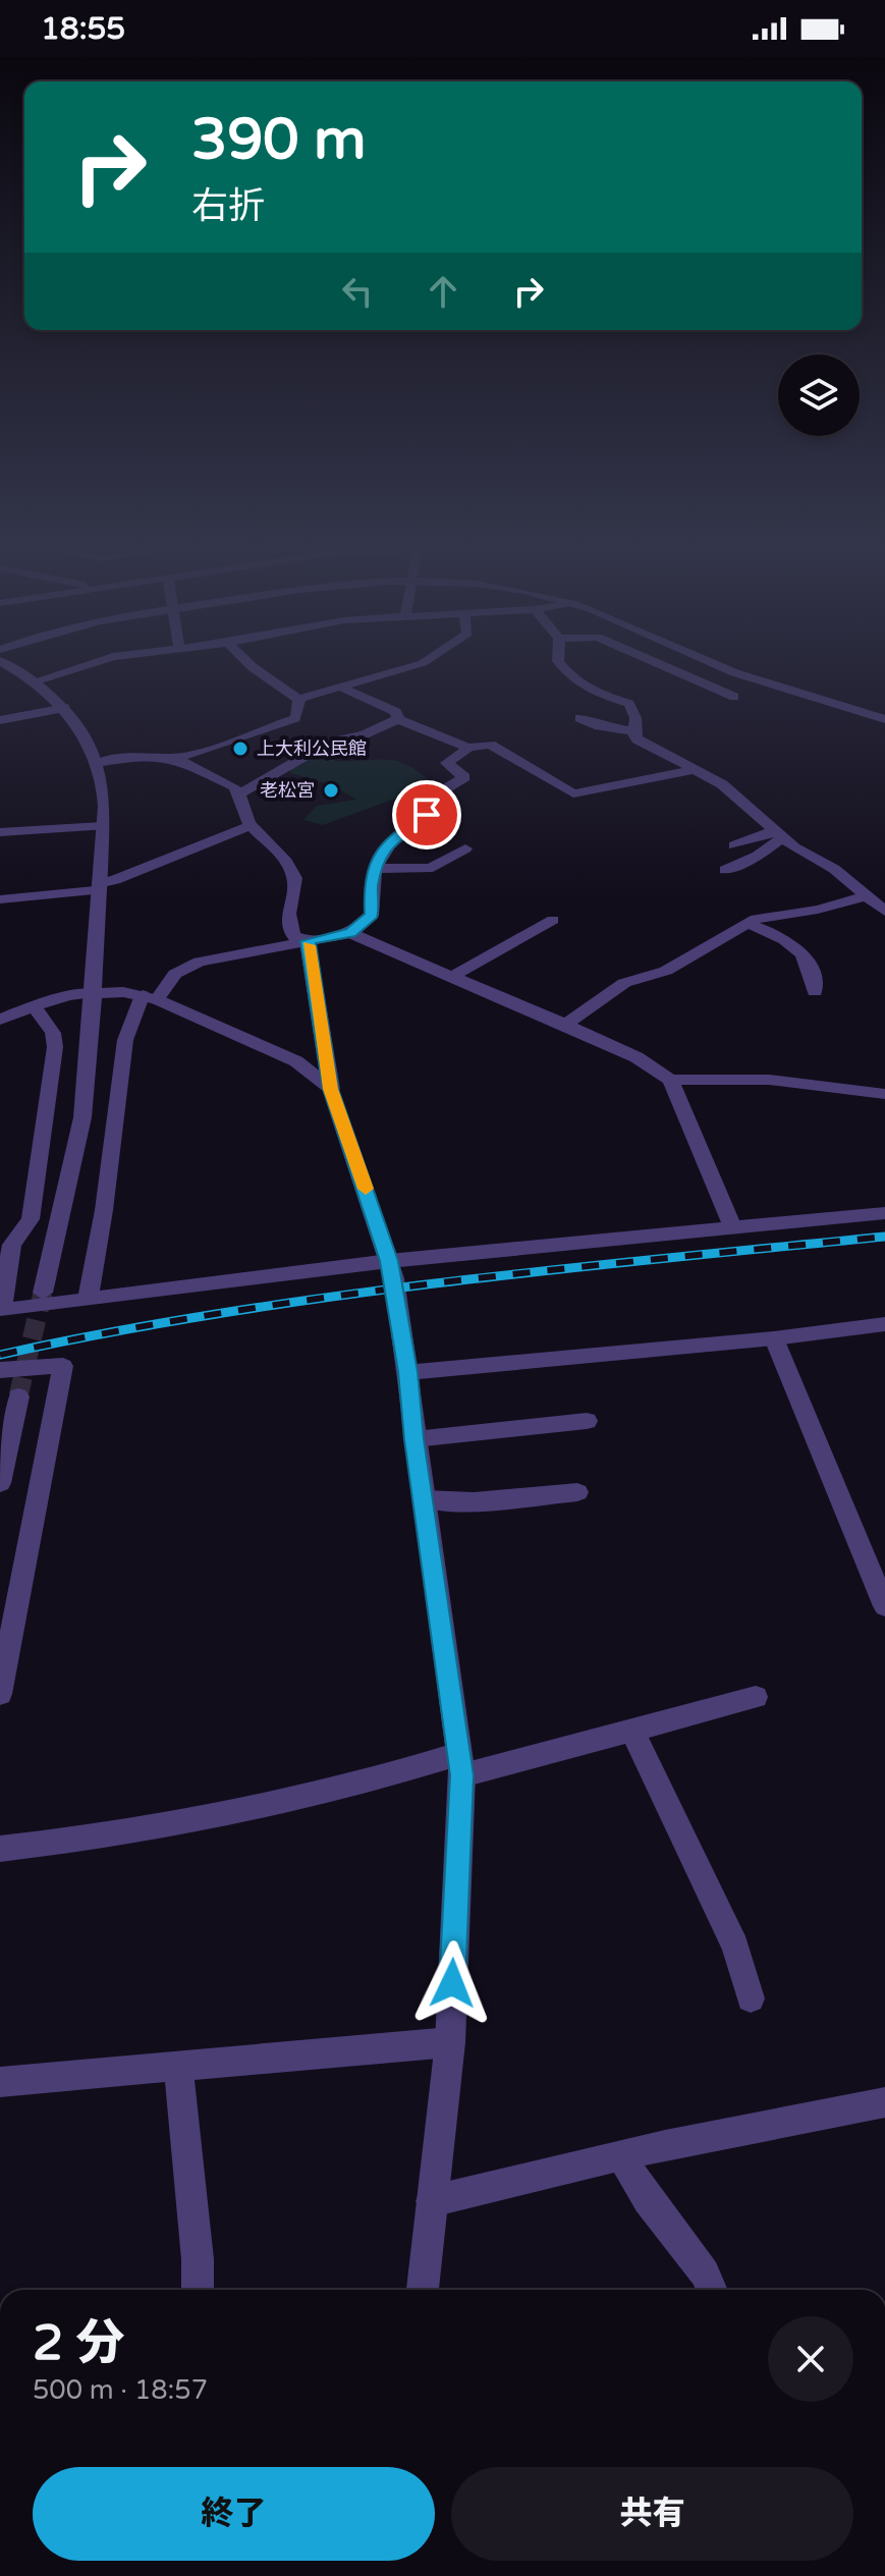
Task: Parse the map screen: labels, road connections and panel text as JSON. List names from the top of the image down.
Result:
{
  "places": ["上大利公民館", "老松宮"],
  "page": {
    "status": "18:55",
    "turn": ["390 m", "右折"],
    "heading": ["2 分", "500 m · 18:57"],
    "buttons": ["終了", "共有"]
  }
}
